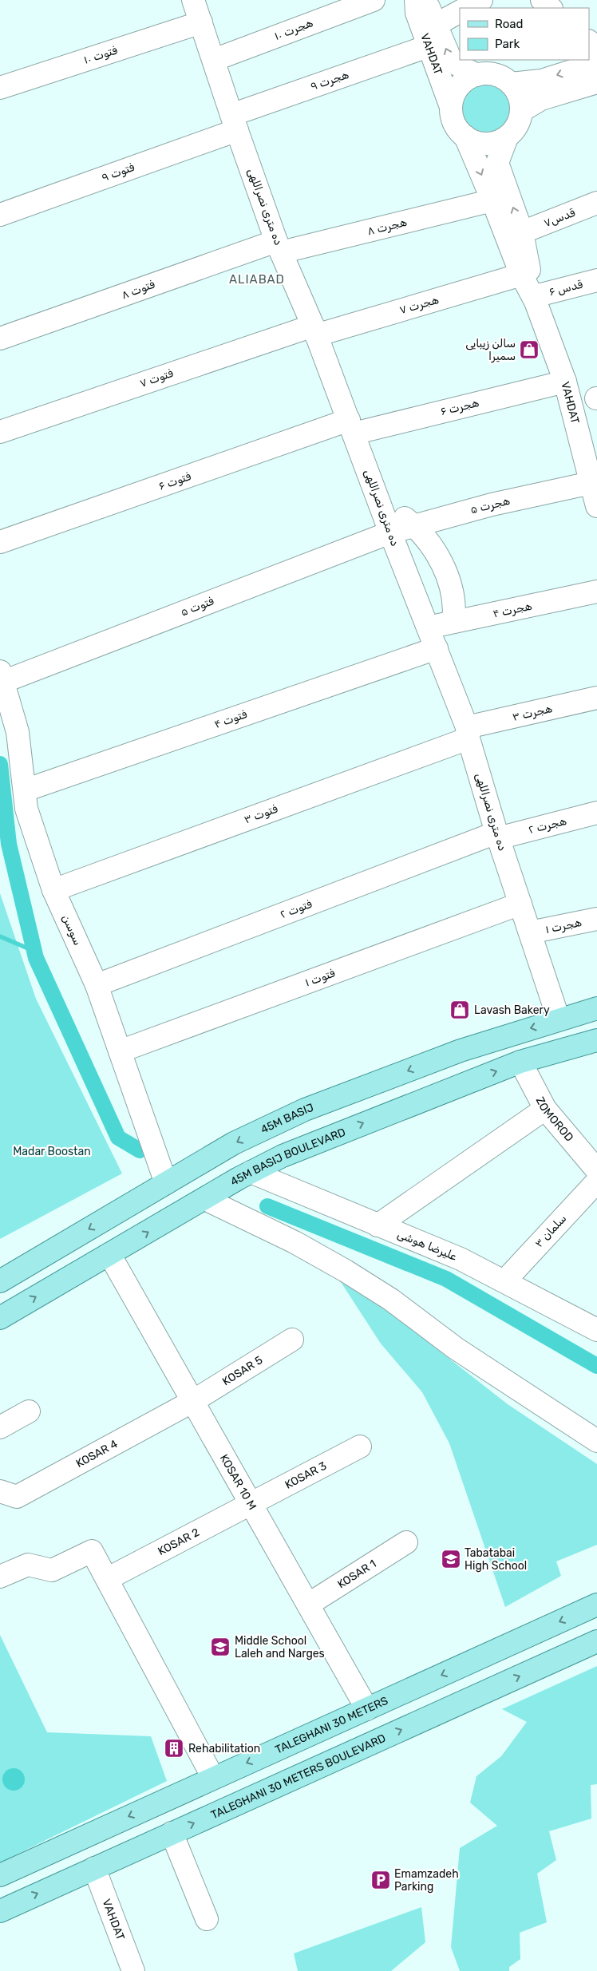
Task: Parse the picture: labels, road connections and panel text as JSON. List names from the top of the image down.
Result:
{
  "streets": {
    "main road": [
      "45M BASIJ",
      "45M BASIJ BOULEVARD",
      "TALEGHANI 30 METERS",
      "TALEGHANI 30 METERS BOULEVARD"
    ],
    "street": [
      "هجرت ۱۰",
      "VAHDAT",
      "فتوت ۱۰",
      "هجرت ۹",
      "فتوت ۹",
      "ده متری نصراللهی",
      "قدس۷",
      "هجرت ۸",
      "قدس ۶",
      "فتوت ۸",
      "هجرت ۷",
      "فتوت ۷",
      "هجرت ۶",
      "فتوت ۶",
      "هجرت ۵",
      "فتوت ۵",
      "هجرت ۴",
      "هجرت ۳",
      "فتوت ۴",
      "فتوت ۳",
      "هجرت ۲",
      "فتوت ۲",
      "هجرت ۱",
      "سوسن",
      "فتوت ۱",
      "ZOMOROD",
      "سلمان ۳",
      "علیرضا هوشی",
      "KOSAR 5",
      "KOSAR 4",
      "KOSAR 3",
      "KOSAR 10 M",
      "KOSAR 2",
      "KOSAR 1"
    ]
  },
  "crossings": [
    ["هجرت ۱۰", "ده متری نصراللهی"],
    ["VAHDAT", "هجرت ۹"],
    ["VAHDAT", "قدس۷"],
    ["VAHDAT", "هجرت ۸"],
    ["VAHDAT", "قدس ۶"],
    ["VAHDAT", "هجرت ۷"],
    ["VAHDAT", "هجرت ۶"],
    ["VAHDAT", "هجرت ۵"],
    ["VAHDAT", "TALEGHANI 30 METERS BOULEVARD"],
    ["فتوت ۱۰", "ده متری نصراللهی"],
    ["هجرت ۹", "فتوت ۹"],
    ["هجرت ۹", "ده متری نصراللهی"],
    ["فتوت ۹", "ده متری نصراللهی"],
    ["ده متری نصراللهی", "هجرت ۸"],
    ["ده متری نصراللهی", "فتوت ۸"],
    ["ده متری نصراللهی", "هجرت ۷"],
    ["ده متری نصراللهی", "فتوت ۷"],
    ["ده متری نصراللهی", "هجرت ۶"],
    ["ده متری نصراللهی", "فتوت ۶"],
    ["ده متری نصراللهی", "هجرت ۵"],
    ["ده متری نصراللهی", "فتوت ۵"],
    ["ده متری نصراللهی", "هجرت ۴"],
    ["ده متری نصراللهی", "هجرت ۳"],
    ["ده متری نصراللهی", "فتوت ۴"],
    ["ده متری نصراللهی", "فتوت ۳"],
    ["ده متری نصراللهی", "هجرت ۲"],
    ["ده متری نصراللهی", "فتوت ۲"],
    ["ده متری نصراللهی", "هجرت ۱"],
    ["ده متری نصراللهی", "فتوت ۱"],
    ["ده متری نصراللهی", "45M BASIJ"],
    ["هجرت ۸", "فتوت ۸"],
    ["هجرت ۷", "فتوت ۷"],
    ["هجرت ۶", "فتوت ۶"],
    ["هجرت ۵", "فتوت ۵"],
    ["فتوت ۵", "سوسن"],
    ["هجرت ۳", "فتوت ۳"],
    ["فتوت ۴", "سوسن"],
    ["فتوت ۳", "سوسن"],
    ["هجرت ۲", "فتوت ۲"],
    ["فتوت ۲", "سوسن"],
    ["سوسن", "فتوت ۱"],
    ["سوسن", "45M BASIJ"],
    ["ZOMOROD", "45M BASIJ BOULEVARD"],
    ["45M BASIJ BOULEVARD", "علیرضا هوشی"],
    ["45M BASIJ BOULEVARD", "KOSAR 10 M"],
    ["سلمان ۳", "علیرضا هوشی"],
    ["KOSAR 5", "KOSAR 4"],
    ["KOSAR 5", "KOSAR 10 M"],
    ["KOSAR 4", "KOSAR 10 M"],
    ["KOSAR 3", "KOSAR 10 M"],
    ["KOSAR 3", "KOSAR 2"],
    ["KOSAR 10 M", "KOSAR 2"],
    ["KOSAR 10 M", "KOSAR 1"],
    ["KOSAR 10 M", "TALEGHANI 30 METERS"]
  ],
  "one_way": [
    "45M BASIJ",
    "45M BASIJ BOULEVARD",
    "TALEGHANI 30 METERS",
    "TALEGHANI 30 METERS BOULEVARD"
  ],
  "districts": ["ALIABAD"],
  "parks": ["Madar Boostan"],
  "places": {
    "shop": ["سالن زیبایی سمیرا", "Lavash Bakery"],
    "school or university": ["Tabatabai High School", "Middle School Laleh and Narges"],
    "building": ["Rehabilitation"],
    "parking": ["Emamzadeh Parking"]
  },
  "legend": ["Road", "Park"]
}
